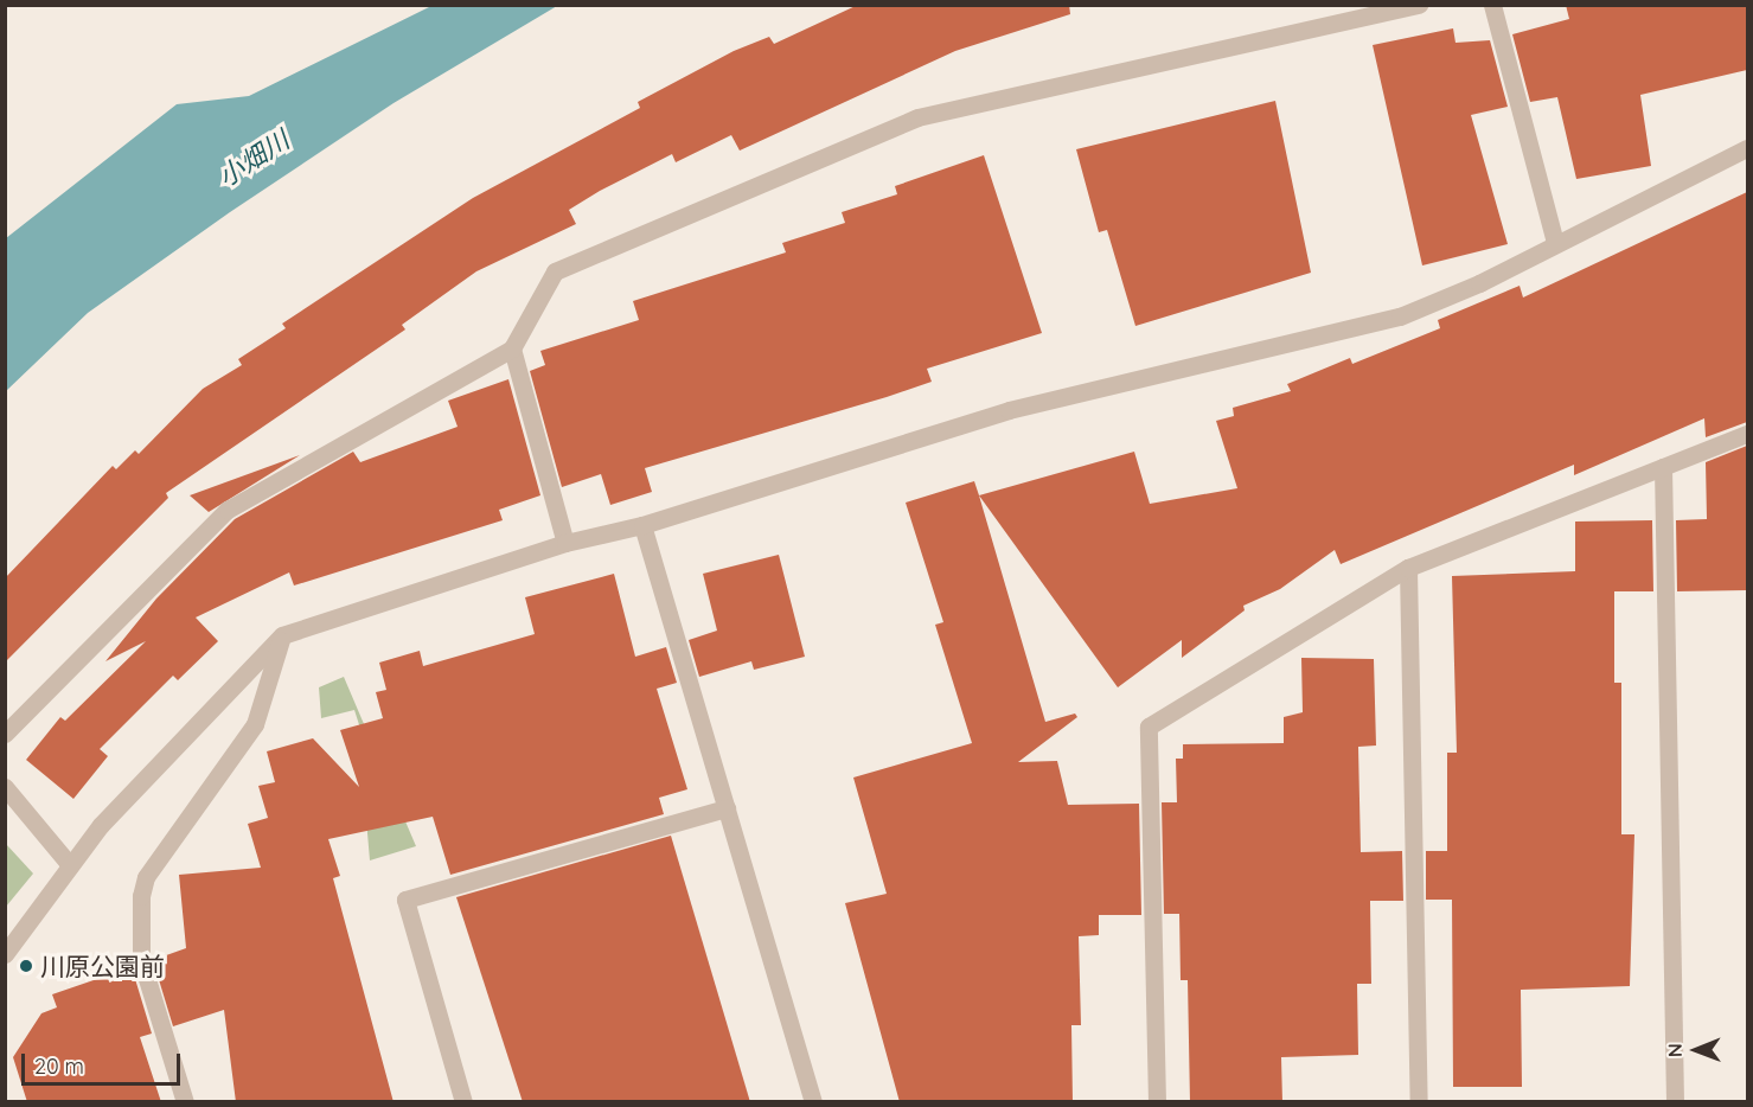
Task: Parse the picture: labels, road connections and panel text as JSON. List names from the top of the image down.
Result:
{
  "water": ["小畑川"],
  "places": ["川原公園前"],
  "scale_bar": "20 m",
  "north": "left"
}
